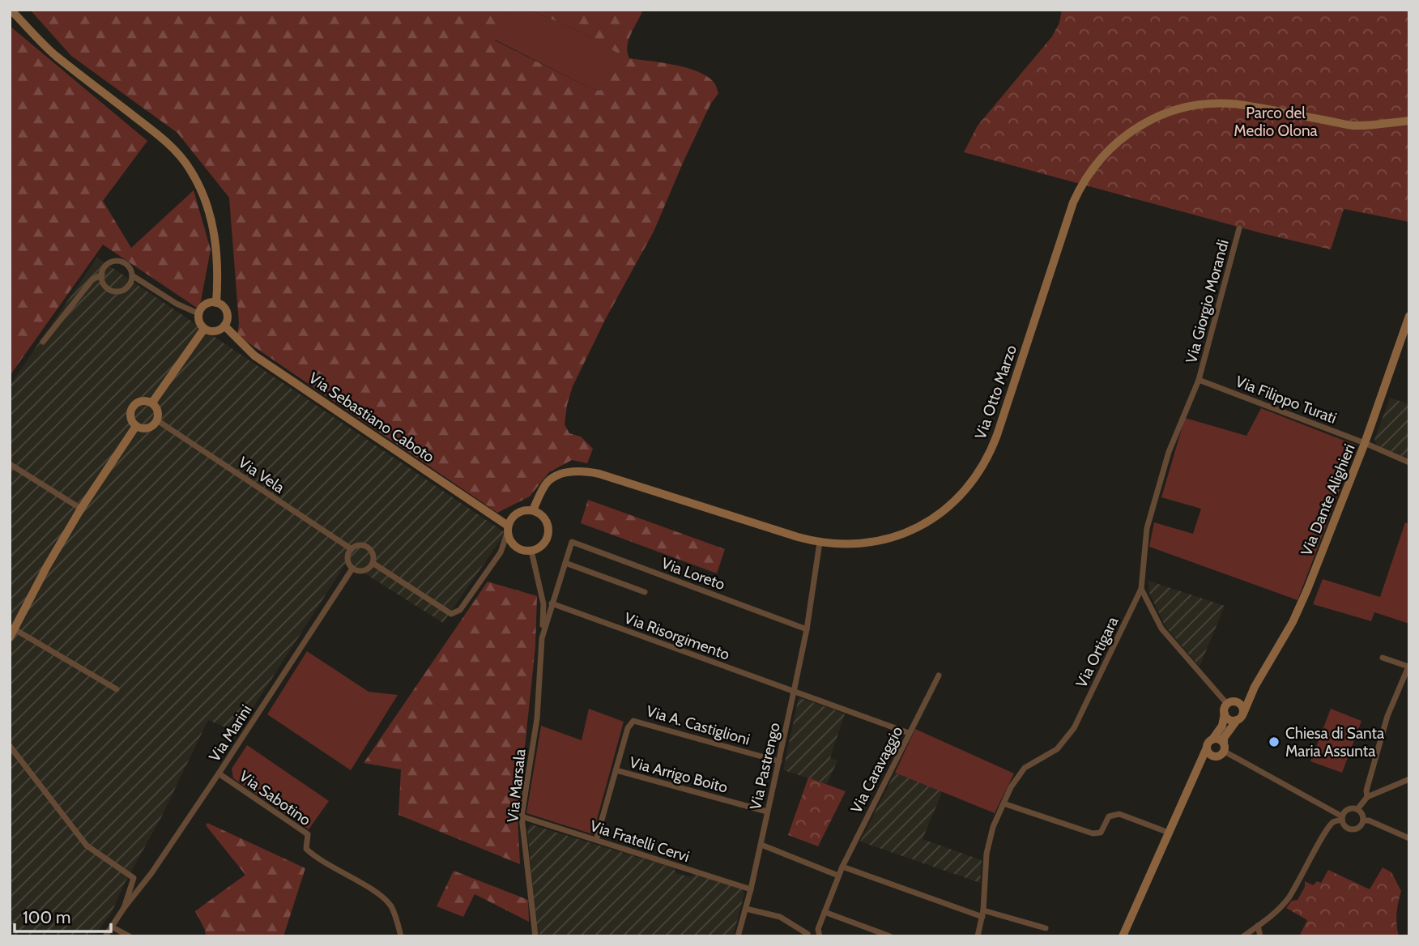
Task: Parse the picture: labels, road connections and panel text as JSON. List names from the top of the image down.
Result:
{
  "streets": {
    "street": [
      "Via Giorgio Morandi",
      "Via Otto Marzo",
      "Via Filippo Turati",
      "Via Sebastiano Caboto",
      "Via Vela",
      "Via Dante Alighieri",
      "Via Loreto",
      "Via Risorgimento",
      "Via Ortigara",
      "Via A. Castiglioni",
      "Via Marini",
      "Via Pastrengo",
      "Via Caravaggio",
      "Via Arrigo Boito",
      "Via Marsala",
      "Via Sabotino",
      "Via Fratelli Cervi"
    ]
  },
  "crossings": [
    ["Via Giorgio Morandi", "Via Filippo Turati"],
    ["Via Giorgio Morandi", "Via Ortigara"],
    ["Via Otto Marzo", "Via Sebastiano Caboto"],
    ["Via Otto Marzo", "Via Vela"],
    ["Via Otto Marzo", "Via Pastrengo"],
    ["Via Otto Marzo", "Via Marsala"],
    ["Via Filippo Turati", "Via Dante Alighieri"],
    ["Via Filippo Turati", "Via Ortigara"],
    ["Via Sebastiano Caboto", "Via Vela"],
    ["Via Sebastiano Caboto", "Via Marsala"],
    ["Via Vela", "Via Marini"],
    ["Via Vela", "Via Marsala"],
    ["Via Loreto", "Via Pastrengo"],
    ["Via Loreto", "Via Marsala"],
    ["Via Risorgimento", "Via Pastrengo"],
    ["Via Risorgimento", "Via Caravaggio"],
    ["Via Risorgimento", "Via Marsala"],
    ["Via A. Castiglioni", "Via Pastrengo"],
    ["Via A. Castiglioni", "Via Arrigo Boito"],
    ["Via A. Castiglioni", "Via Fratelli Cervi"],
    ["Via Marini", "Via Sabotino"],
    ["Via Pastrengo", "Via Arrigo Boito"],
    ["Via Pastrengo", "Via Fratelli Cervi"],
    ["Via Marsala", "Via Fratelli Cervi"]
  ],
  "parks": ["Parco del Medio Olona"],
  "places": ["Chiesa di Santa Maria Assunta"],
  "scale_bar": "100 m"
}
